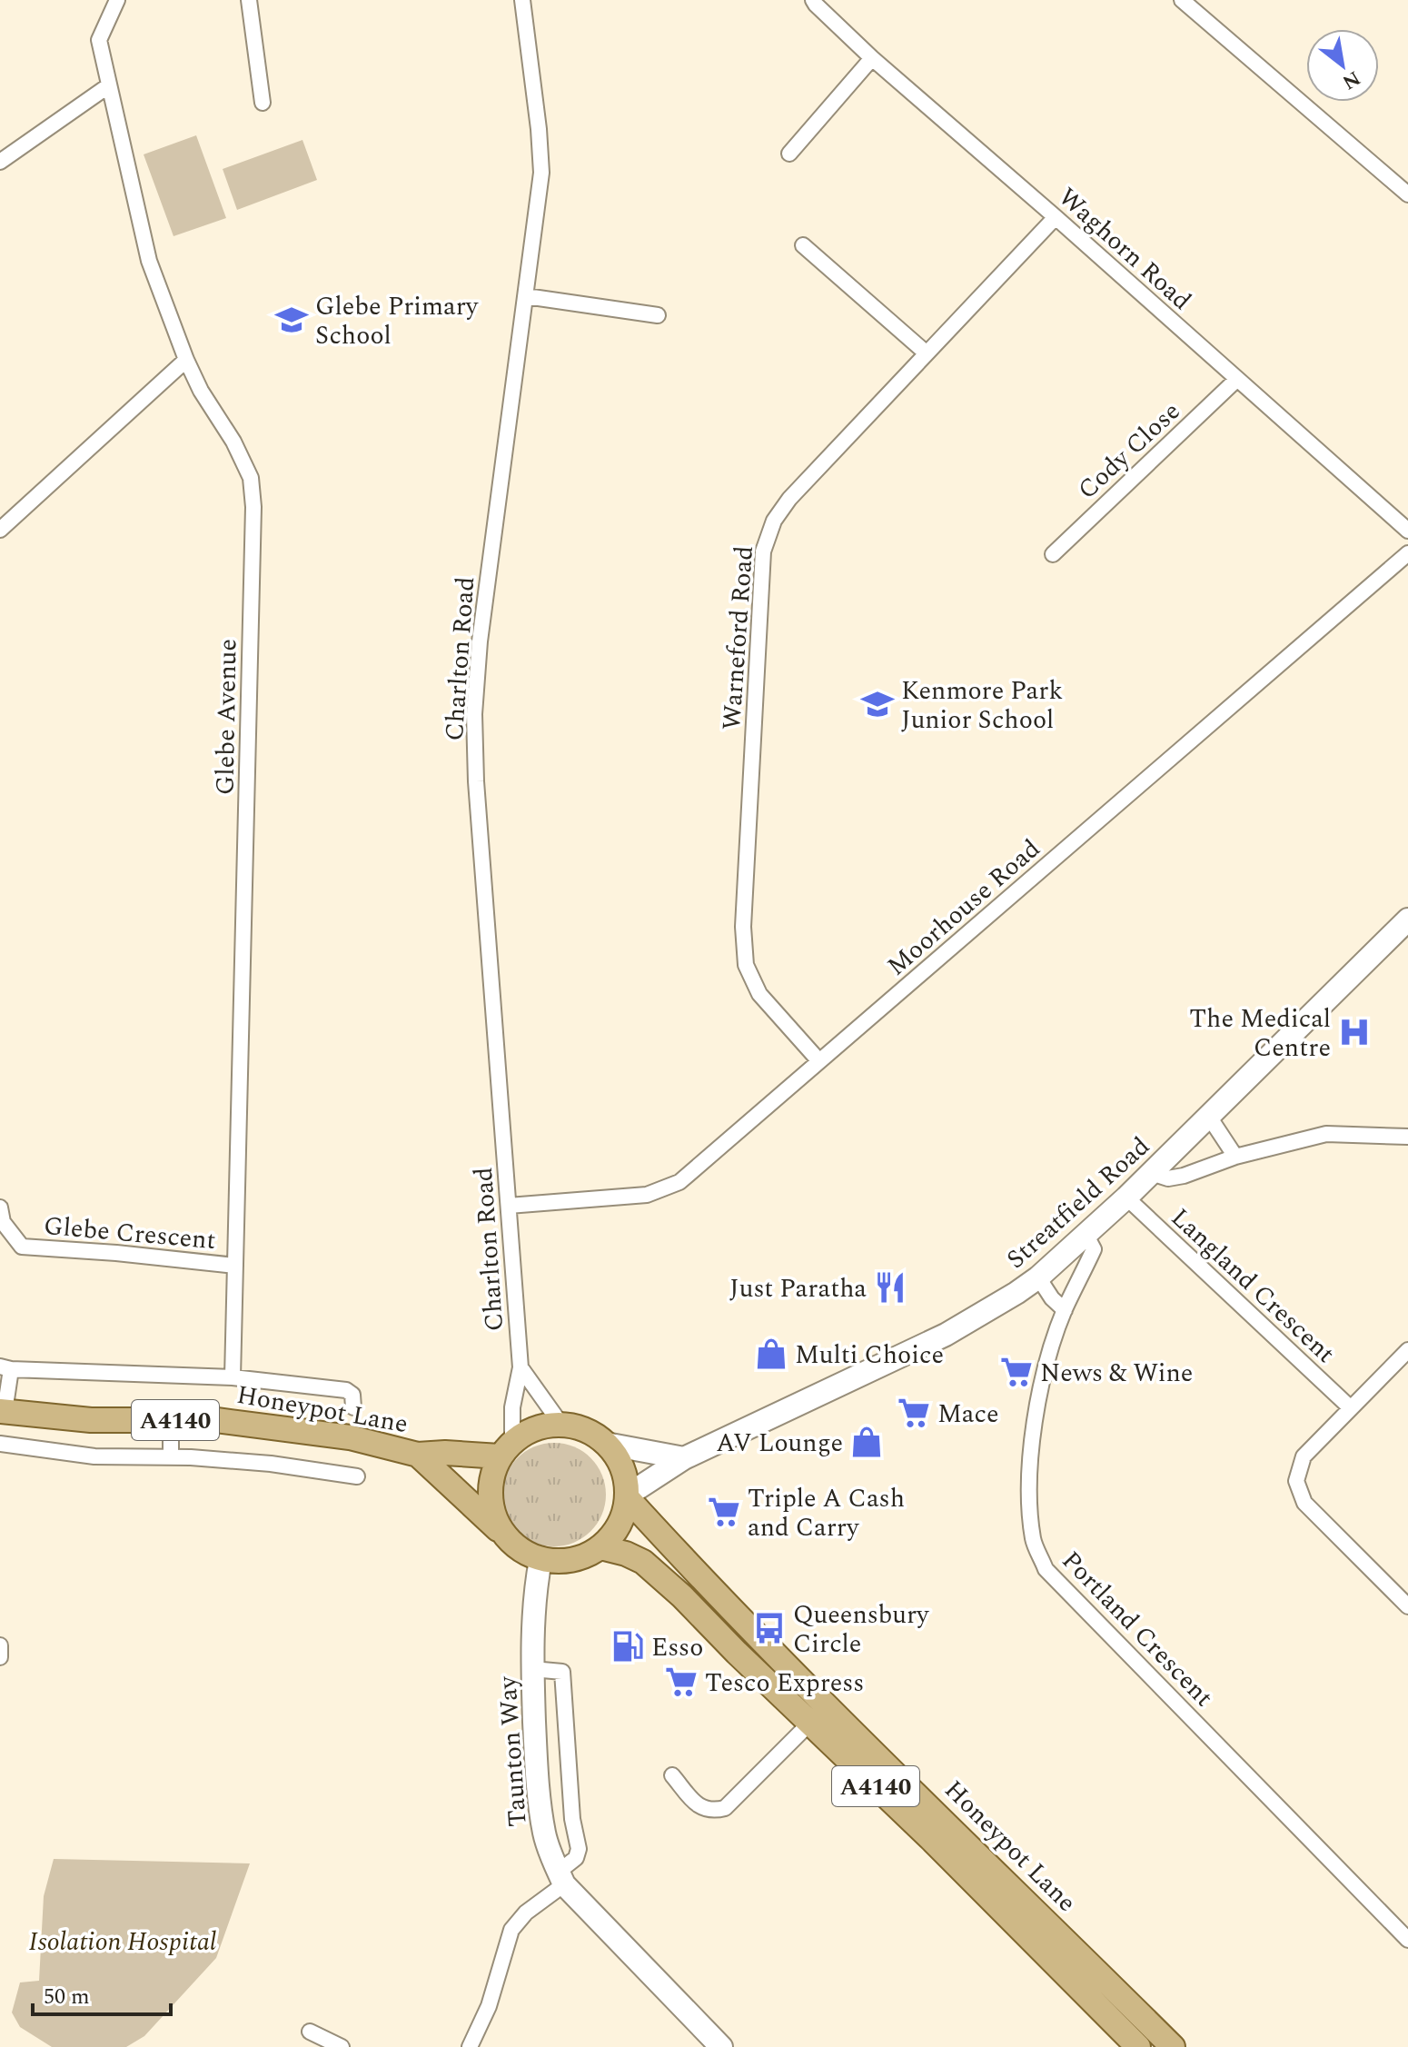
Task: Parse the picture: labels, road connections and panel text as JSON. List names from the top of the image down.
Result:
{
  "streets": {
    "main road": ["Honeypot Lane", "A4140"],
    "street": [
      "Waghorn Road",
      "Cody Close",
      "Warneford Road",
      "Charlton Road",
      "Glebe Avenue",
      "Moorhouse Road",
      "Streatfield Road",
      "Glebe Crescent",
      "Langland Crescent",
      "Portland Crescent",
      "Taunton Way"
    ]
  },
  "crossings": [
    ["Waghorn Road", "Cody Close"],
    ["Waghorn Road", "Warneford Road"],
    ["Warneford Road", "Moorhouse Road"],
    ["Charlton Road", "Moorhouse Road"],
    ["Charlton Road", "Streatfield Road"],
    ["Charlton Road", "Honeypot Lane"],
    ["Charlton Road", "Taunton Way"],
    ["Glebe Avenue", "Glebe Crescent"],
    ["Glebe Avenue", "Honeypot Lane"],
    ["Streatfield Road", "Langland Crescent"],
    ["Streatfield Road", "Honeypot Lane"],
    ["Streatfield Road", "Portland Crescent"],
    ["Streatfield Road", "Taunton Way"],
    ["Honeypot Lane", "Taunton Way"]
  ],
  "parks": ["Isolation Hospital"],
  "places": {
    "school or university": ["Glebe Primary School", "Kenmore Park Junior School"],
    "hospital": ["The Medical Centre"],
    "restaurant": ["Just Paratha"],
    "shop": ["Multi Choice", "AV Lounge"],
    "supermarket": [
      "News & Wine",
      "Mace",
      "Triple A Cash and Carry",
      "Tesco Express"
    ],
    "bus stop": ["Queensbury Circle"],
    "fuel station": ["Esso"]
  },
  "scale_bar": "50 m",
  "north": "bottom right"
}
